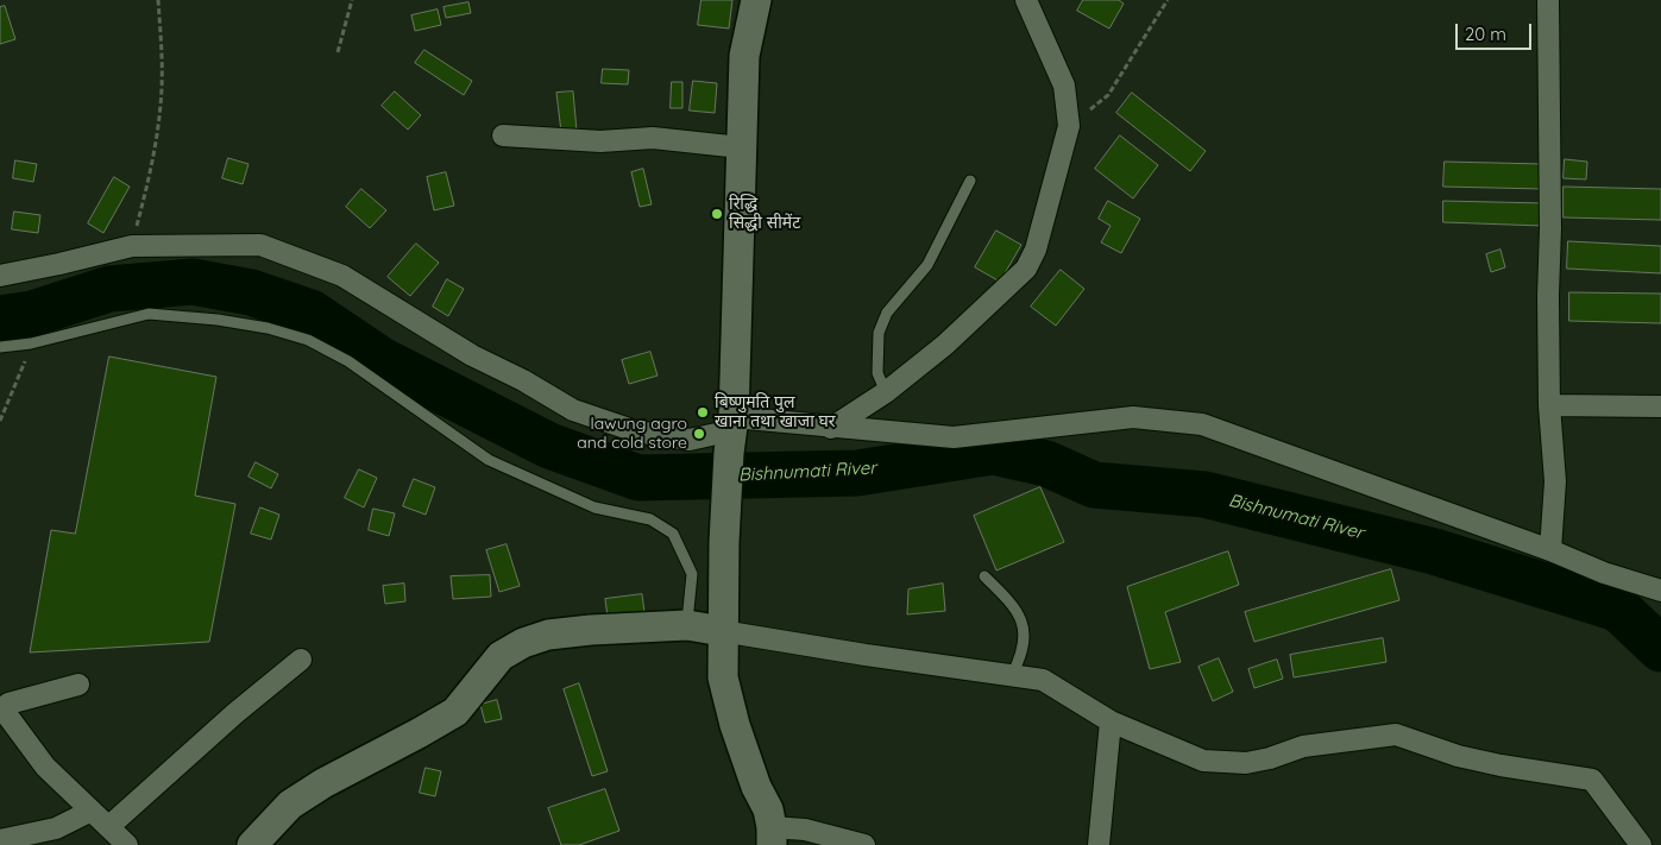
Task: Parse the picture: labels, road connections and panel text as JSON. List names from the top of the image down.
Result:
{
  "water": ["Bishnumati River"],
  "places": ["रिद्धि सिद्धी सीमेंट", "बिष्णुमति पुल खाना तथा खाजा घर", "lawung agro and cold store"],
  "scale_bar": "20 m"
}
